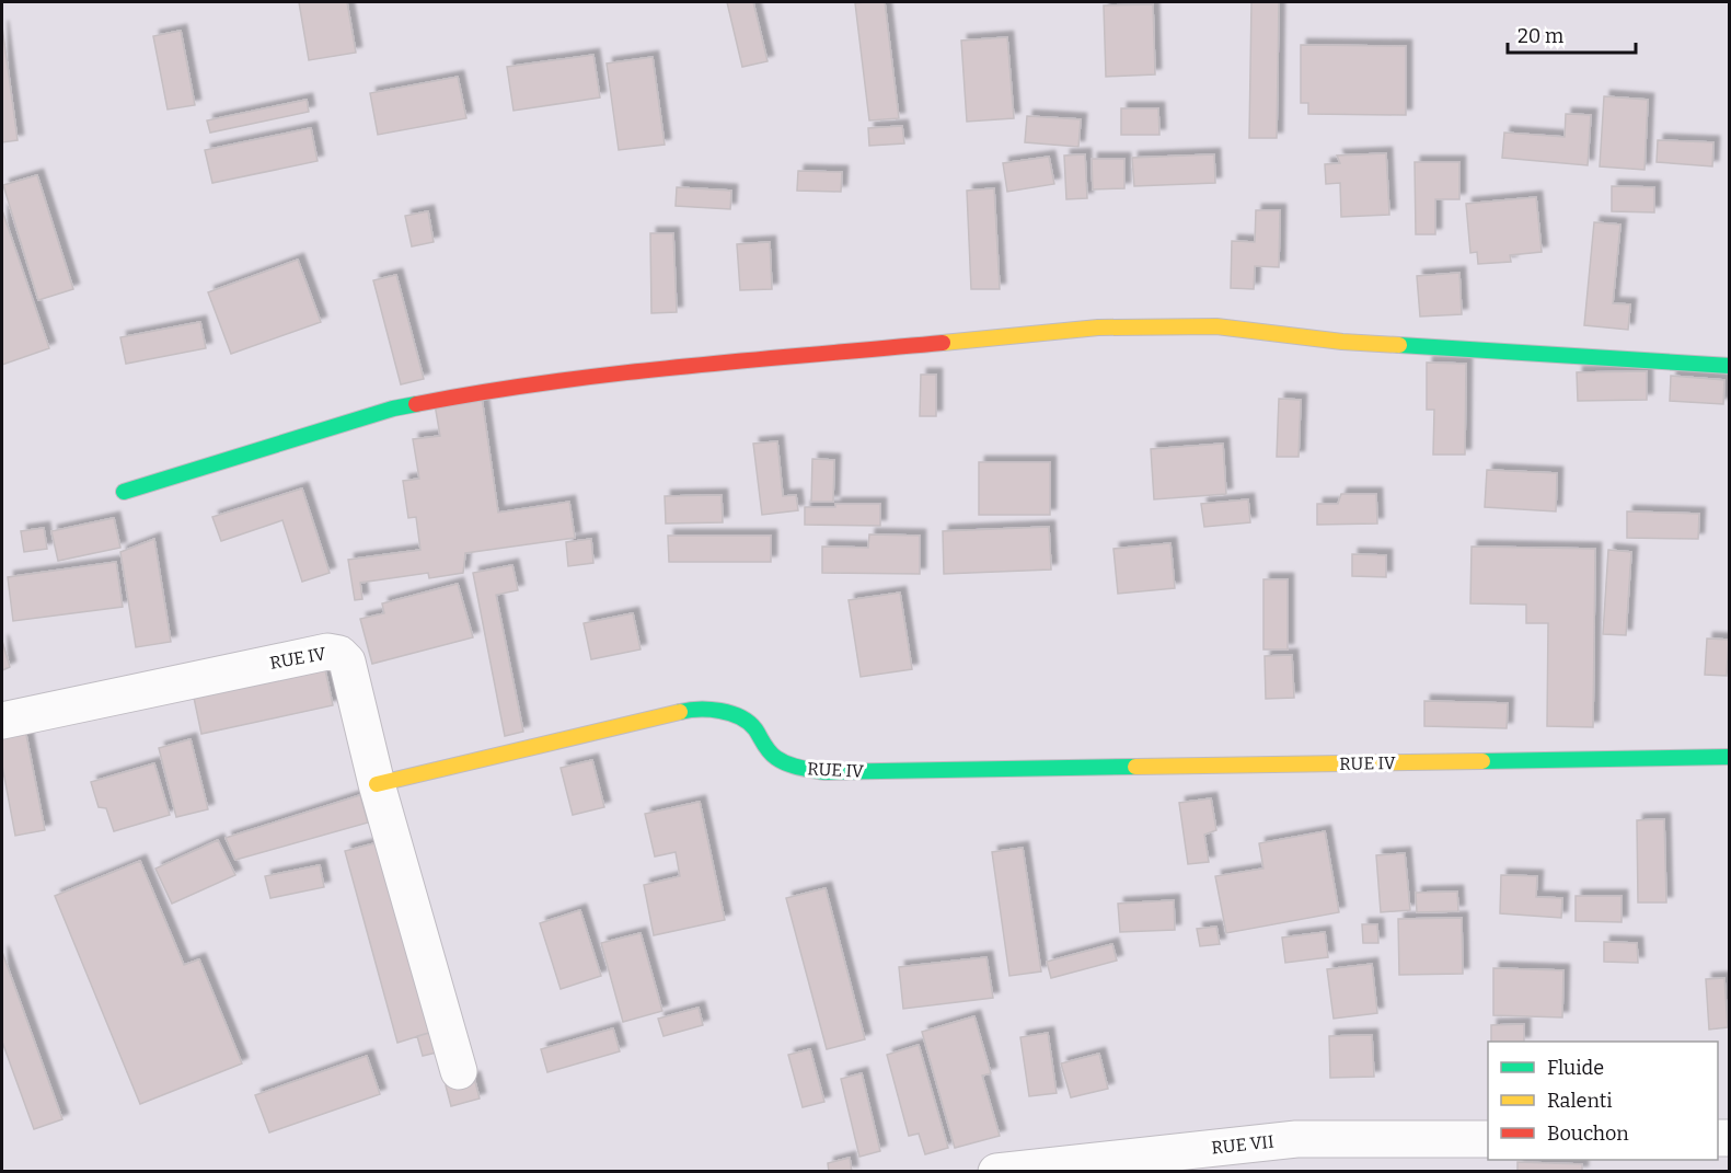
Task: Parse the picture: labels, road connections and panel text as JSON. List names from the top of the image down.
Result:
{
  "streets": {
    "street": ["RUE IV", "RUE VII"]
  },
  "legend": ["Fluide", "Ralenti", "Bouchon"],
  "scale_bar": "20 m"
}
